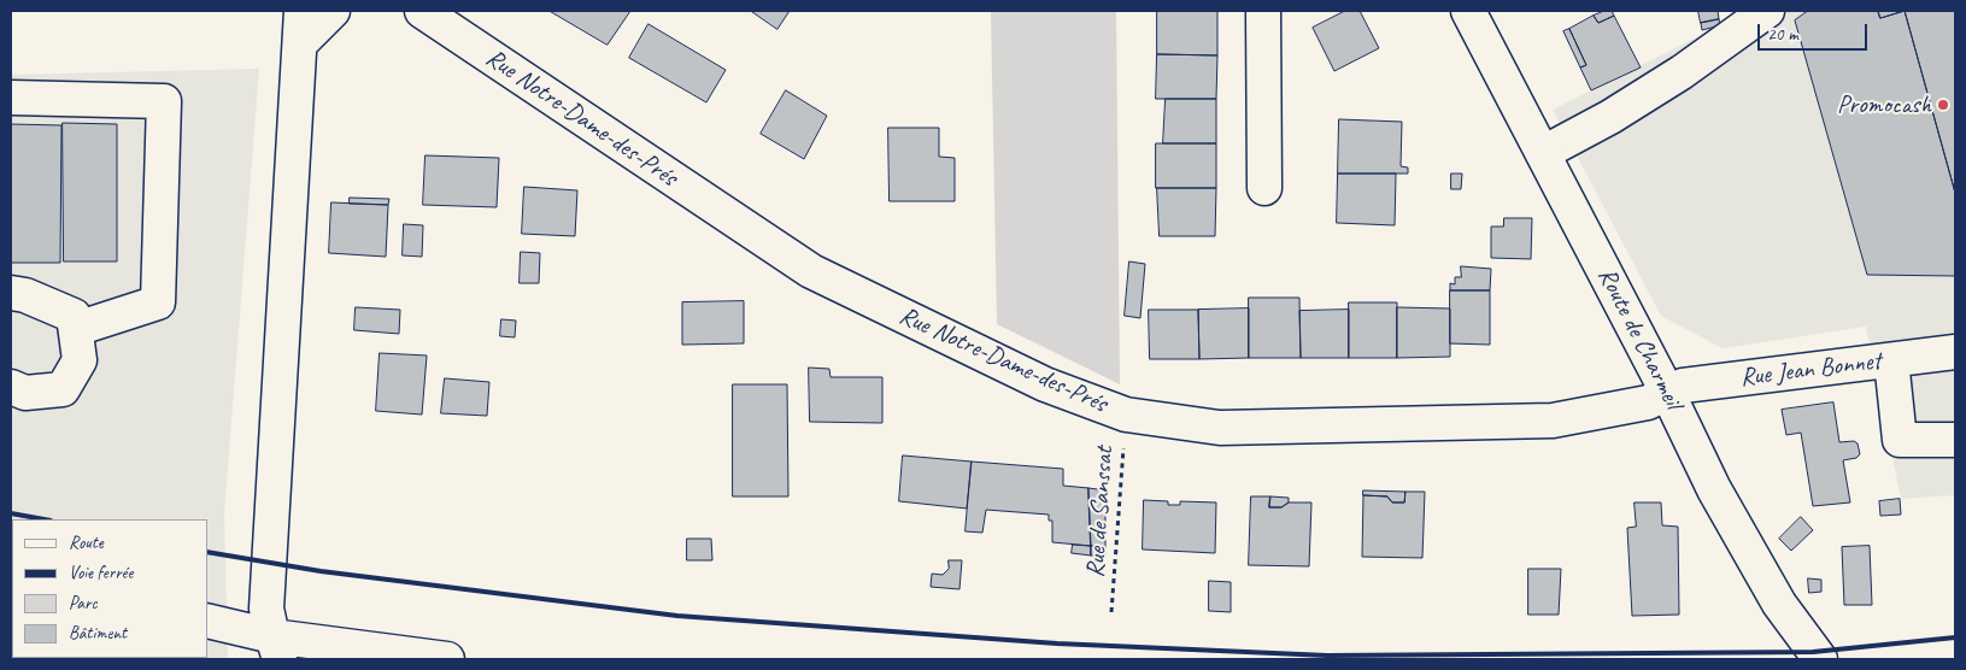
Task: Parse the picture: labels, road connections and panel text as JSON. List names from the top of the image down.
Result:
{
  "streets": {
    "street": ["Rue Notre-Dame-des-Prés", "Route de Charmeil", "Rue Jean Bonnet"],
    "path": ["Rue de Sanssat"]
  },
  "crossings": [
    ["Rue Notre-Dame-des-Prés", "Route de Charmeil"],
    ["Rue Notre-Dame-des-Prés", "Rue Jean Bonnet"],
    ["Rue Notre-Dame-des-Prés", "Rue de Sanssat"],
    ["Route de Charmeil", "Rue Jean Bonnet"]
  ],
  "places": ["Promocash"],
  "legend": [
    "Route",
    "Voie ferrée",
    "Parc",
    "Bâtiment"
  ],
  "scale_bar": "20 m"
}
